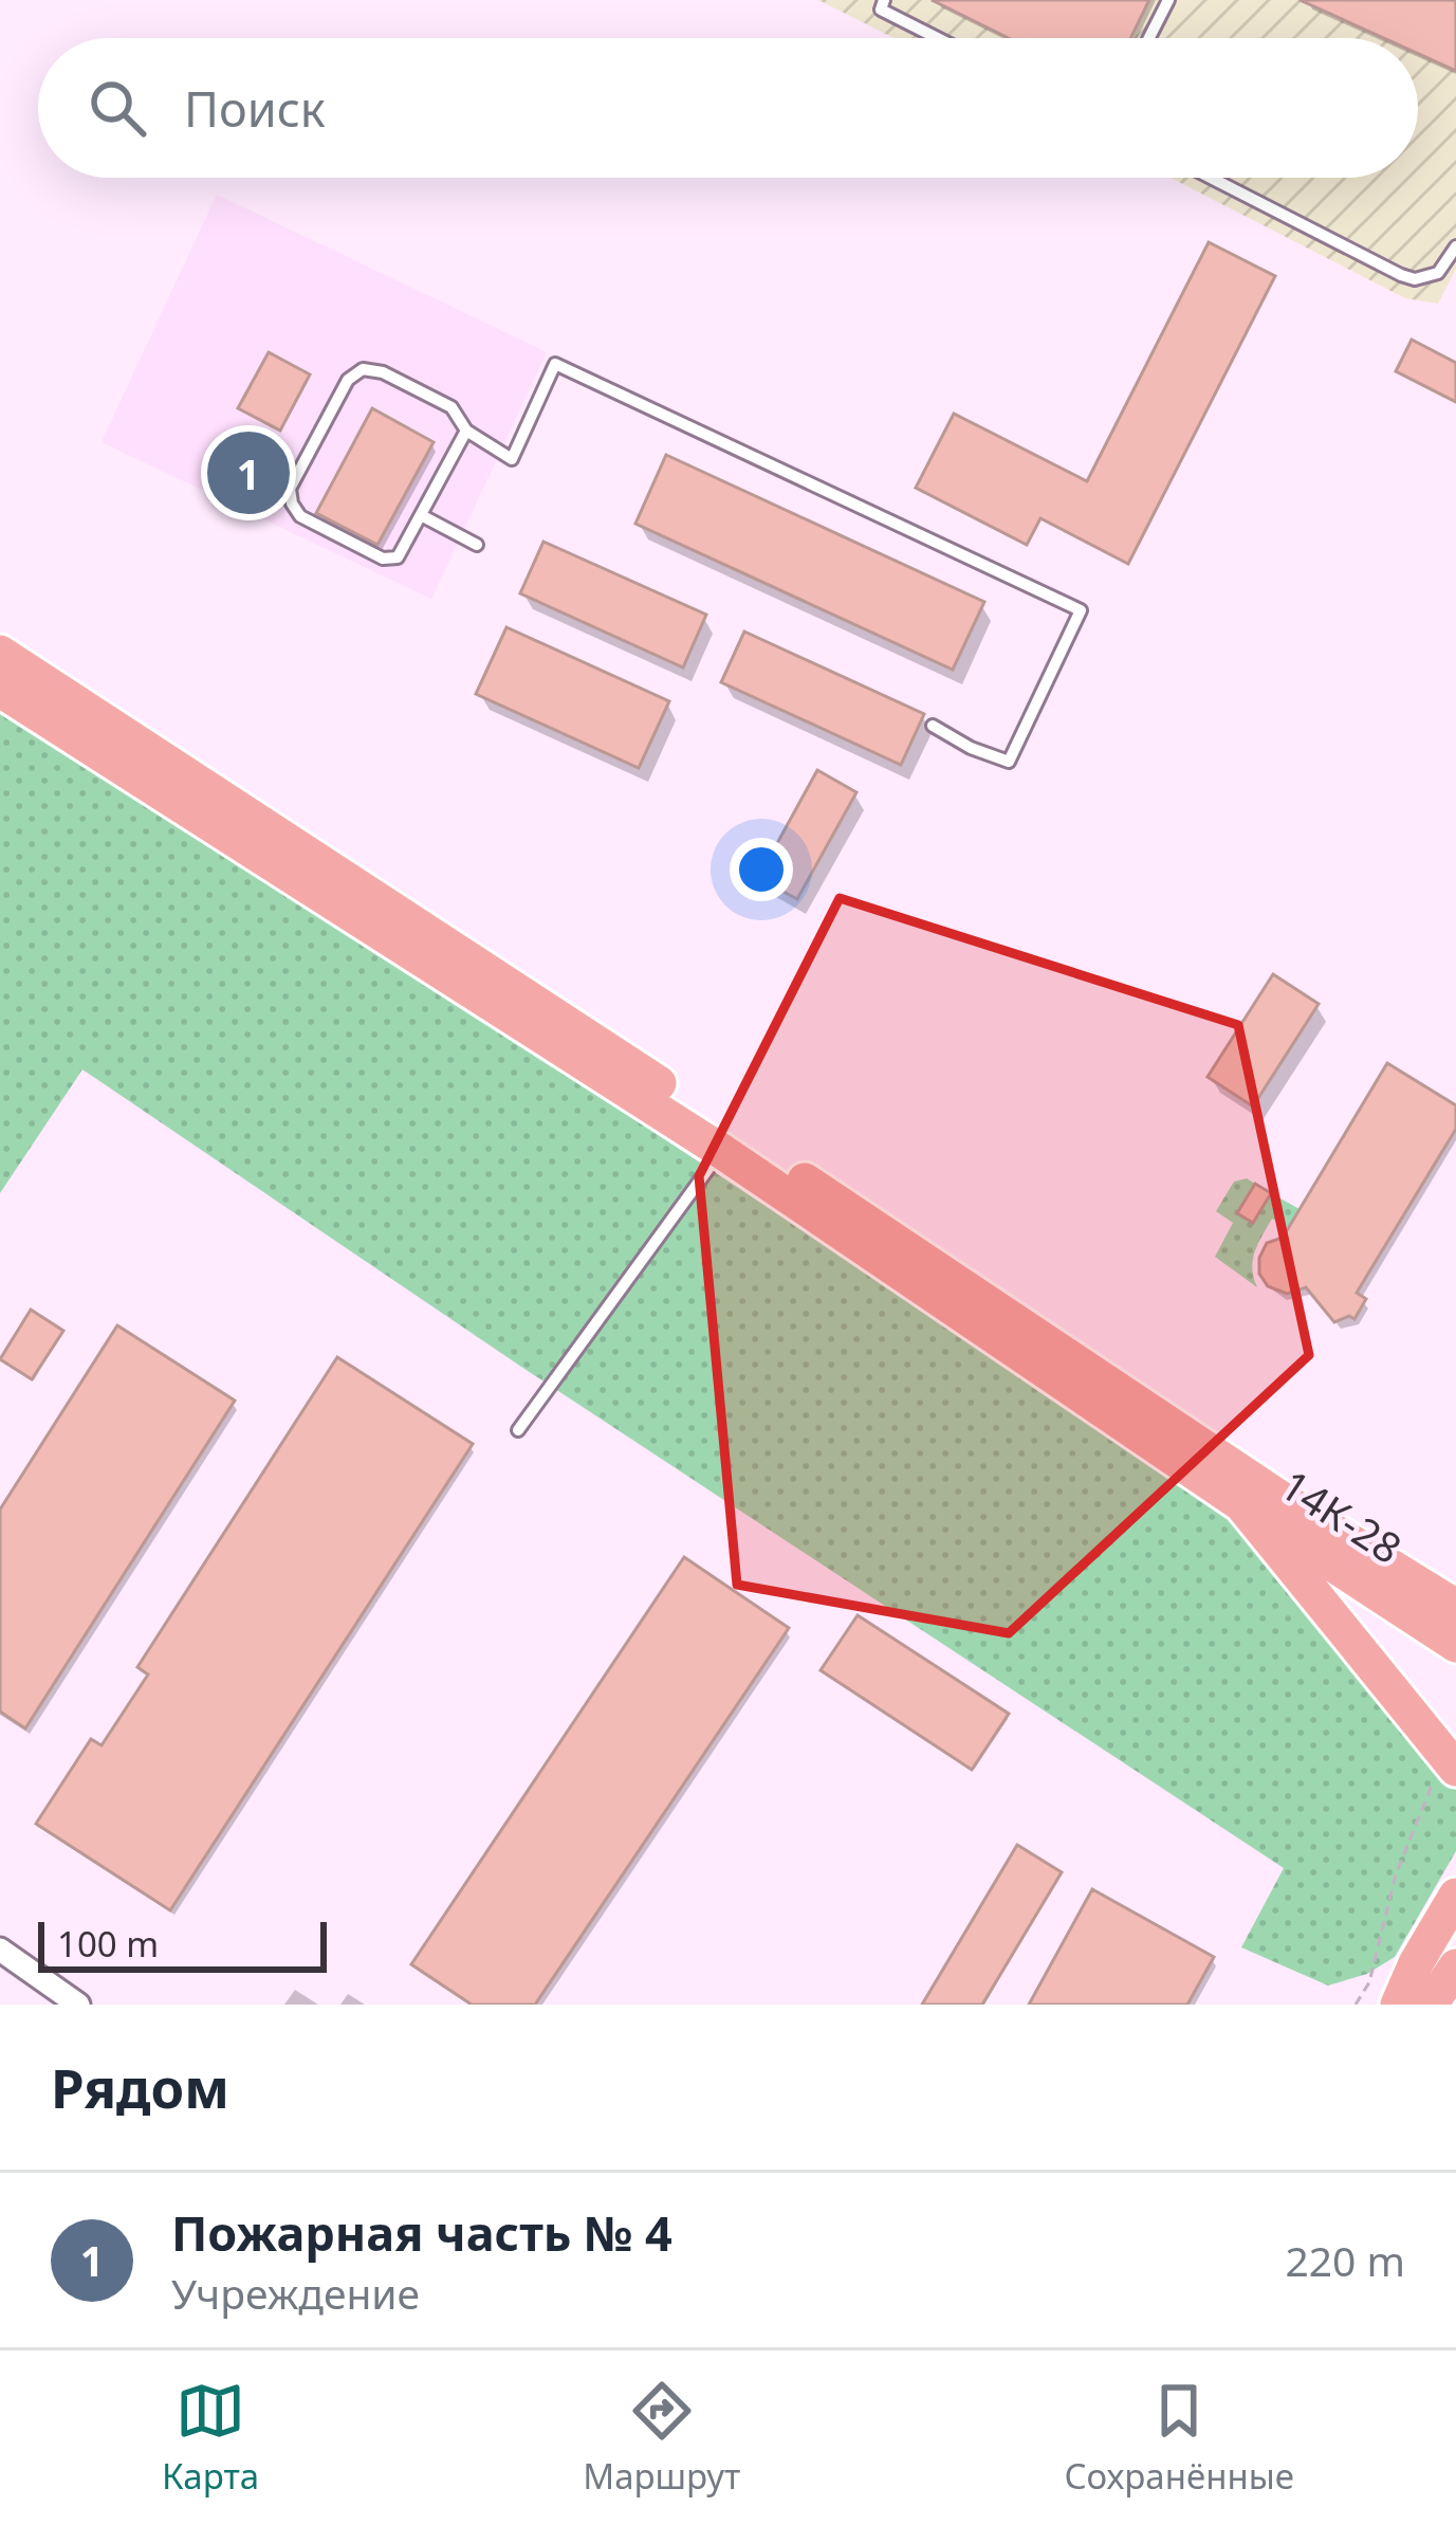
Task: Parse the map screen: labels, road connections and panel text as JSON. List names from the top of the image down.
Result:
{
  "streets": {
    "main road": ["14К-28"]
  },
  "scale_bar": "100 m",
  "page": {
    "search": "Поиск",
    "pins": "1",
    "scale": "100 m",
    "heading": "Рядом",
    "list": [
      {
        "mark": "1",
        "name": "Пожарная часть № 4",
        "note": "Учреждение",
        "value": "220 m"
      }
    ],
    "nav": ["Карта", "Маршрут", "Сохранённые"]
  }
}
